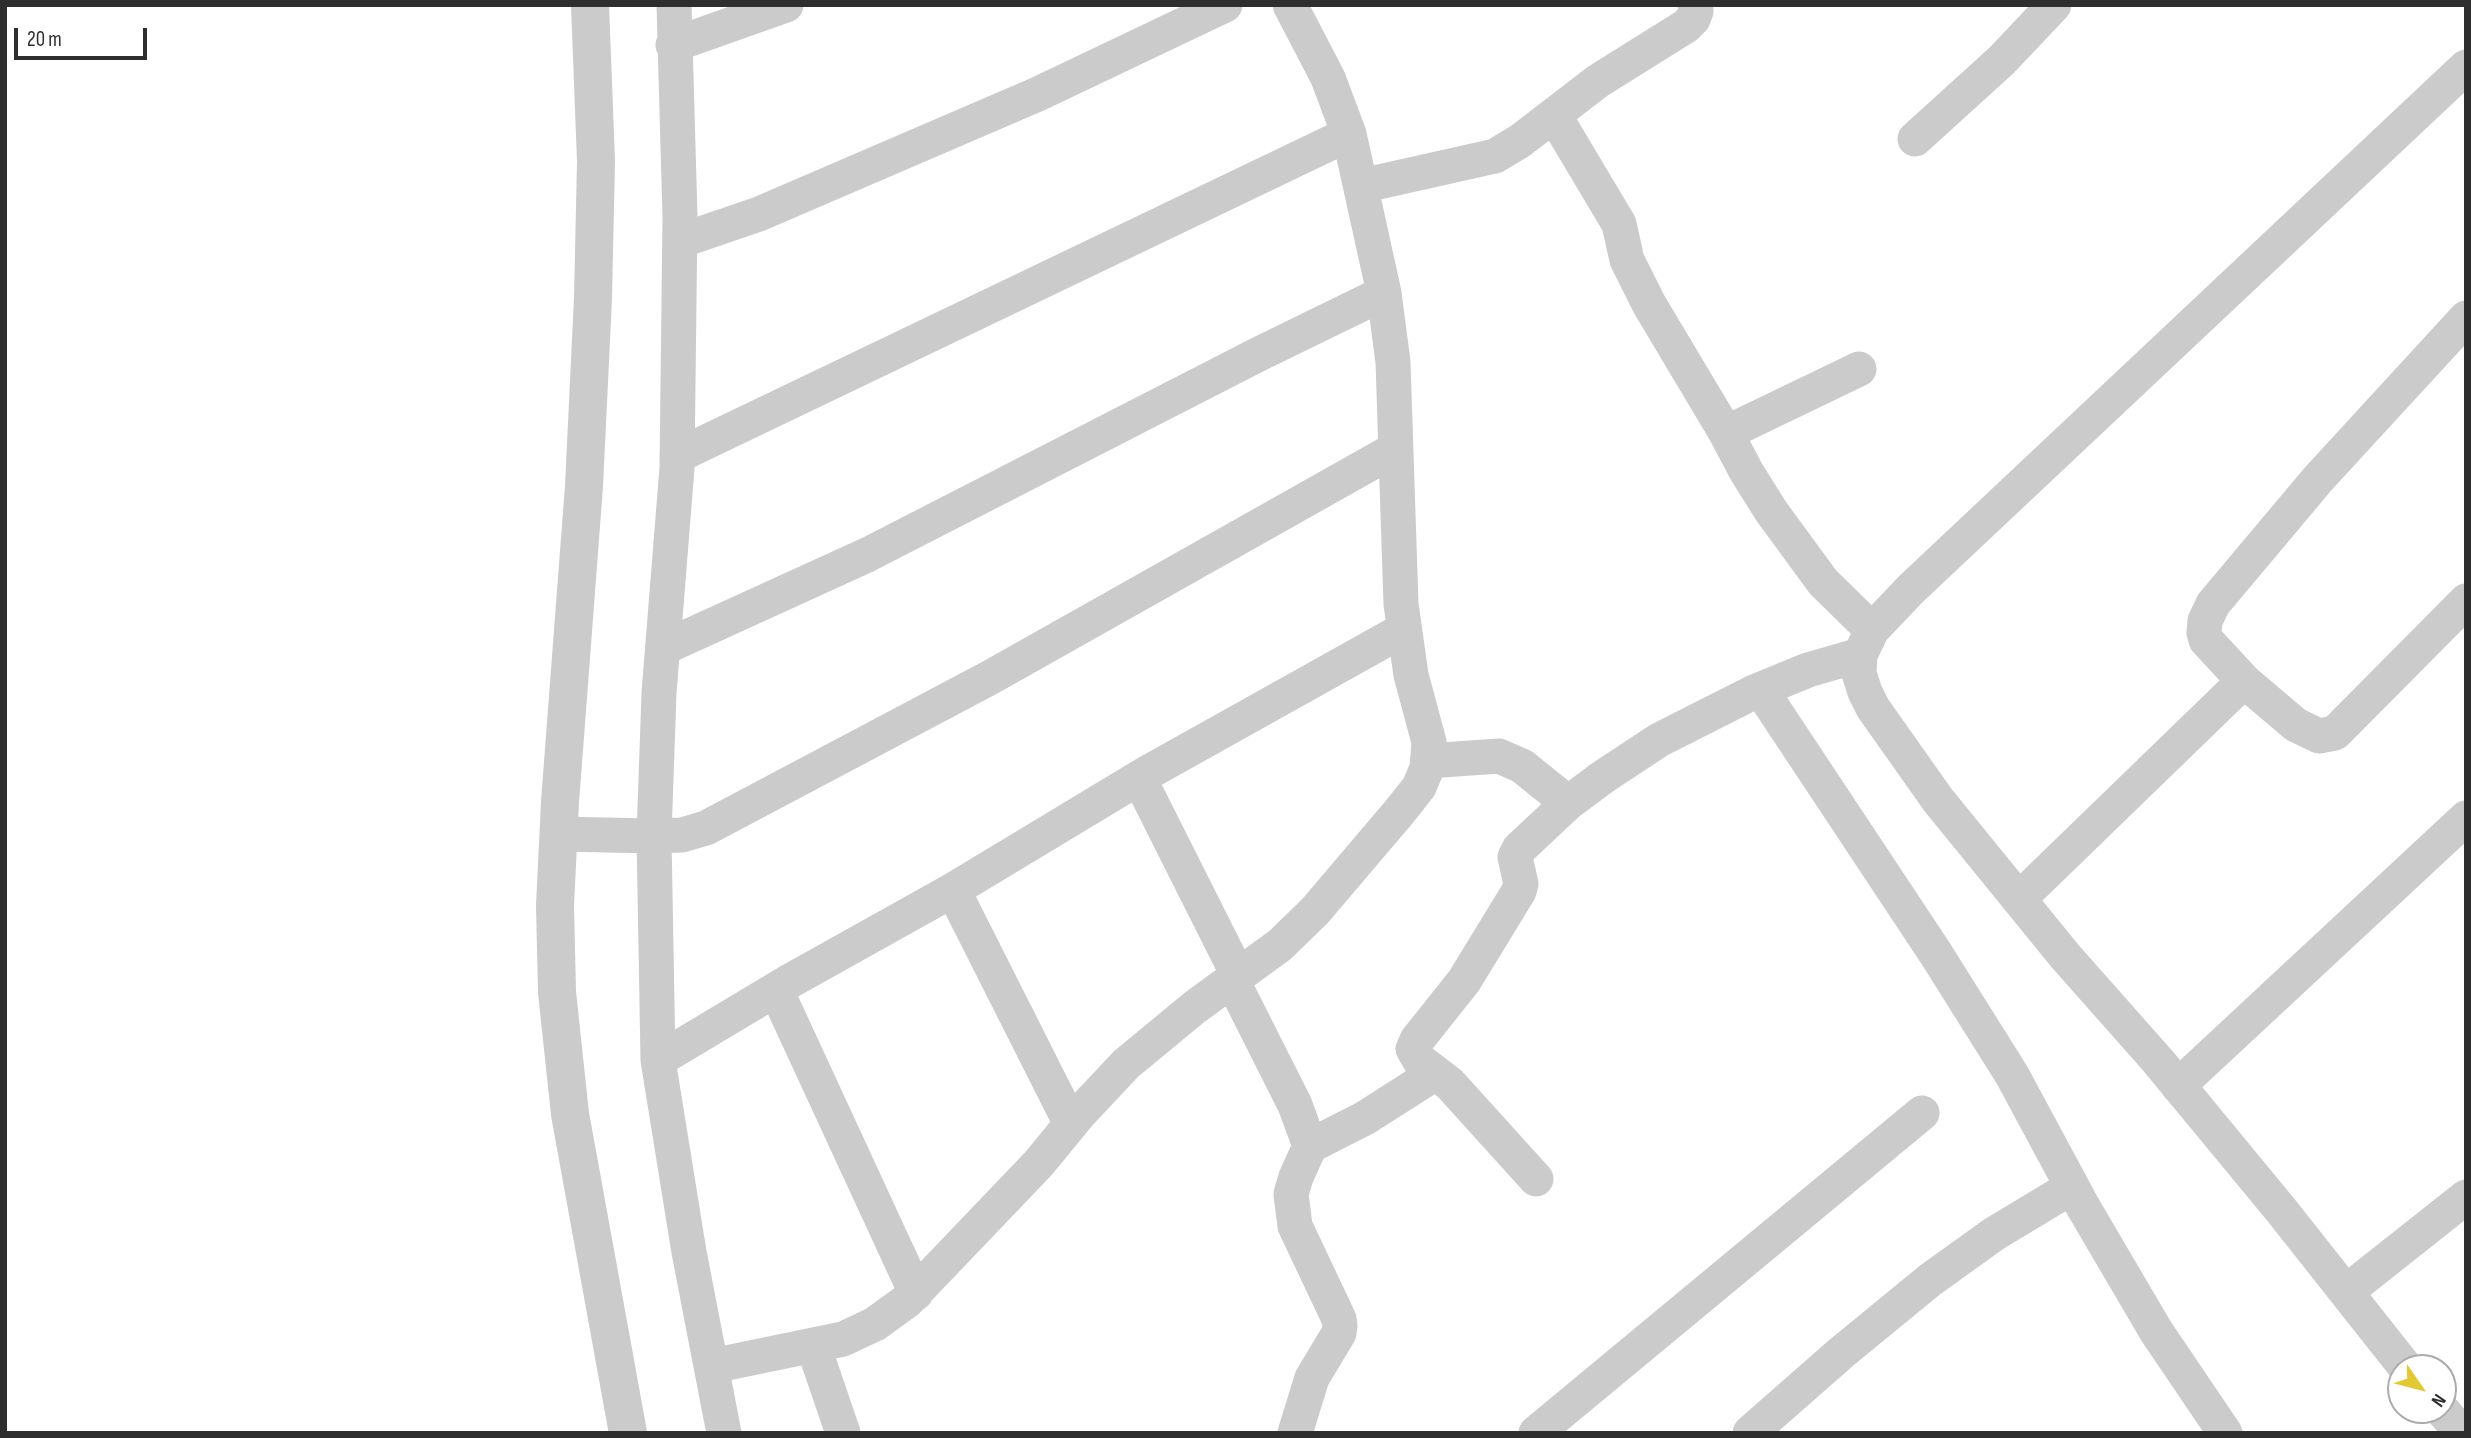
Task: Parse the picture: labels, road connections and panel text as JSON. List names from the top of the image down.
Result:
{
  "scale_bar": "20 m",
  "north": "bottom right"
}
